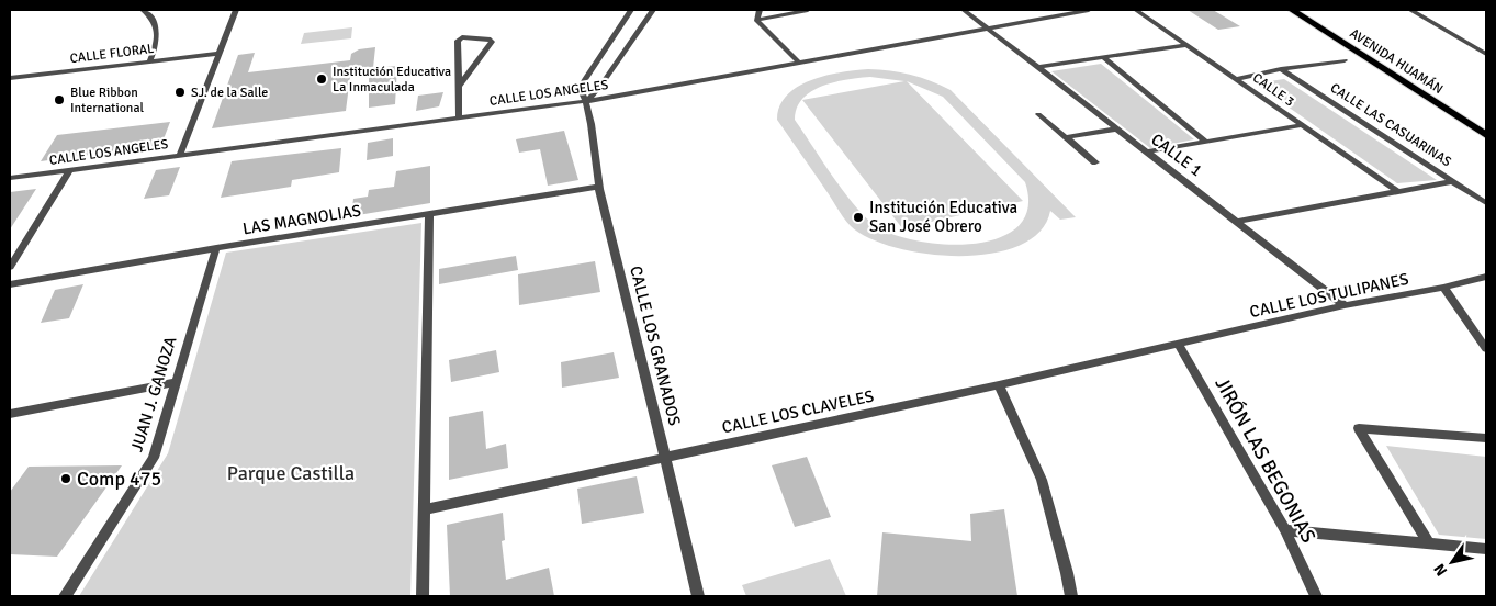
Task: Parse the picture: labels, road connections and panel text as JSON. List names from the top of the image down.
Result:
{
  "streets": {
    "main road": ["AVENIDA HUAMÁN"],
    "street": [
      "CALLE FLORAL",
      "CALLE 3",
      "CALLE LOS ANGELES",
      "CALLE LAS CASUARINAS",
      "CALLE 1",
      "LAS MAGNOLIAS",
      "CALLE LOS TULIPANES",
      "CALLE LOS GRANADOS",
      "JUAN J. GANOZA",
      "CALLE LOS CLAVELES",
      "JIRÓN LAS BEGONIAS"
    ]
  },
  "crossings": [
    ["CALLE LOS ANGELES", "CALLE 1"],
    ["CALLE LOS ANGELES", "CALLE LOS GRANADOS"],
    ["CALLE 1", "CALLE LOS TULIPANES"],
    ["LAS MAGNOLIAS", "CALLE LOS GRANADOS"],
    ["LAS MAGNOLIAS", "JUAN J. GANOZA"],
    ["CALLE LOS TULIPANES", "CALLE LOS CLAVELES"],
    ["CALLE LOS TULIPANES", "JIRÓN LAS BEGONIAS"],
    ["CALLE LOS GRANADOS", "CALLE LOS CLAVELES"],
    ["CALLE LOS CLAVELES", "JIRÓN LAS BEGONIAS"]
  ],
  "parks": ["Parque Castilla"],
  "places": [
    "Institución Educativa La Inmaculada",
    "SJ. de la Salle",
    "Blue Ribbon International",
    "Institución Educativa San José Obrero",
    "Comp 475"
  ],
  "north": "bottom left"
}
